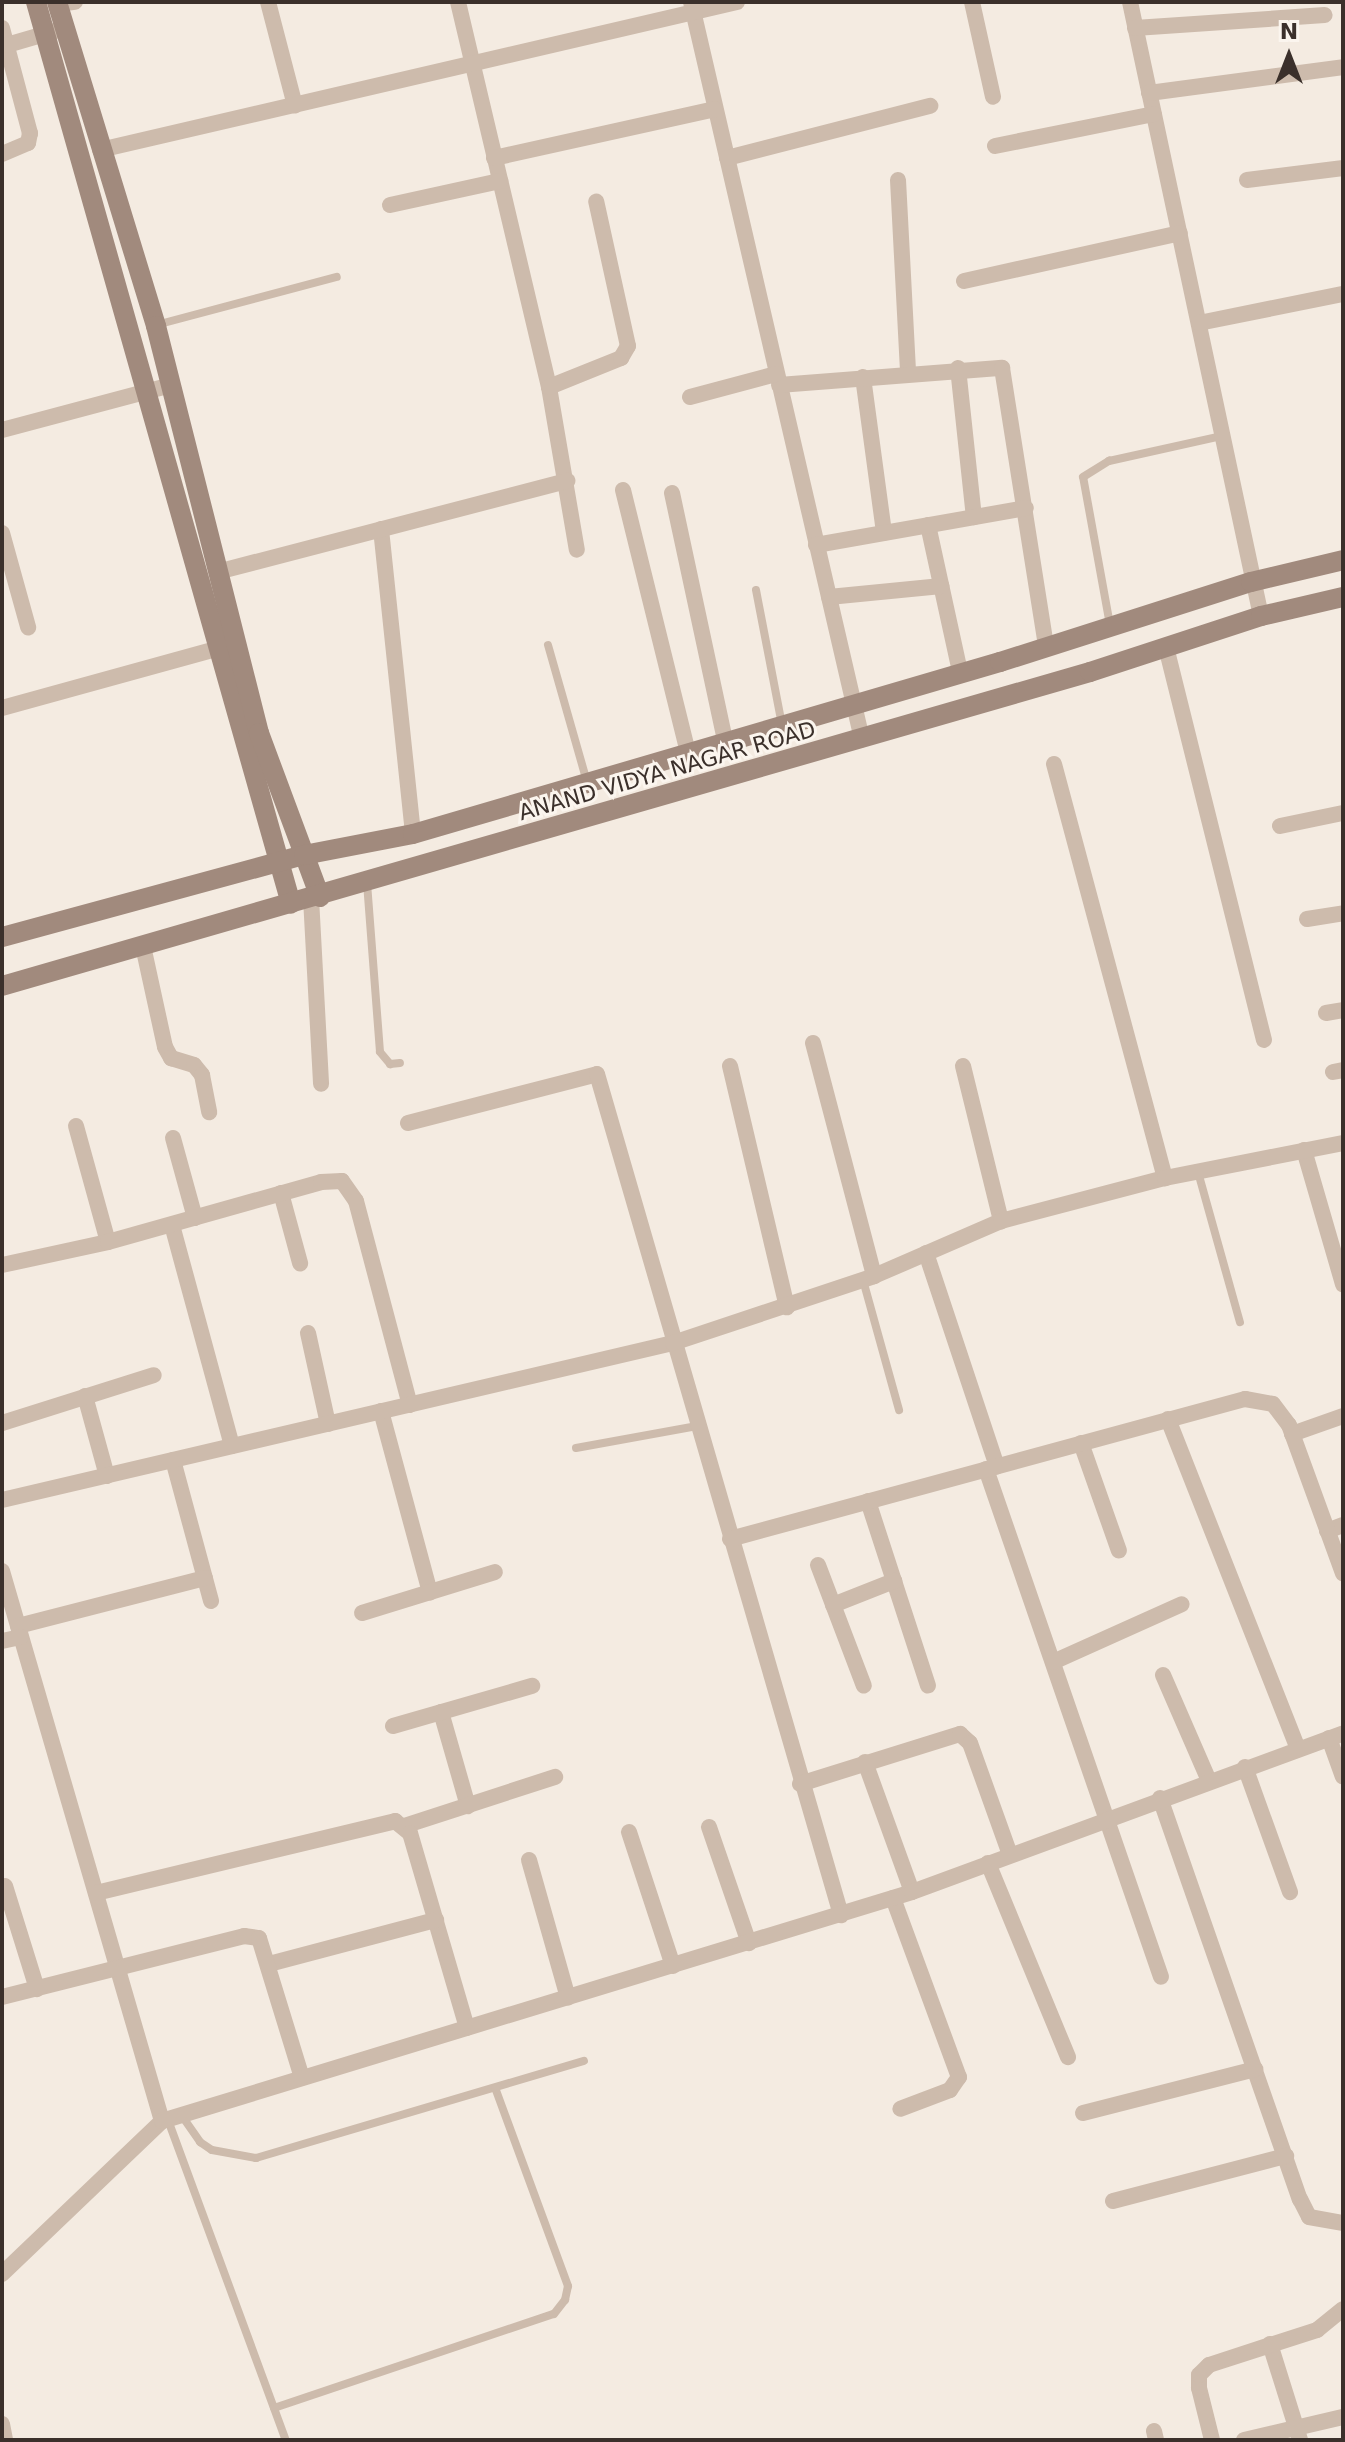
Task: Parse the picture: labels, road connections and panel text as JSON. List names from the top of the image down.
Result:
{
  "streets": {
    "main road": ["ANAND VIDYA NAGAR ROAD"]
  },
  "north": "top"
}
